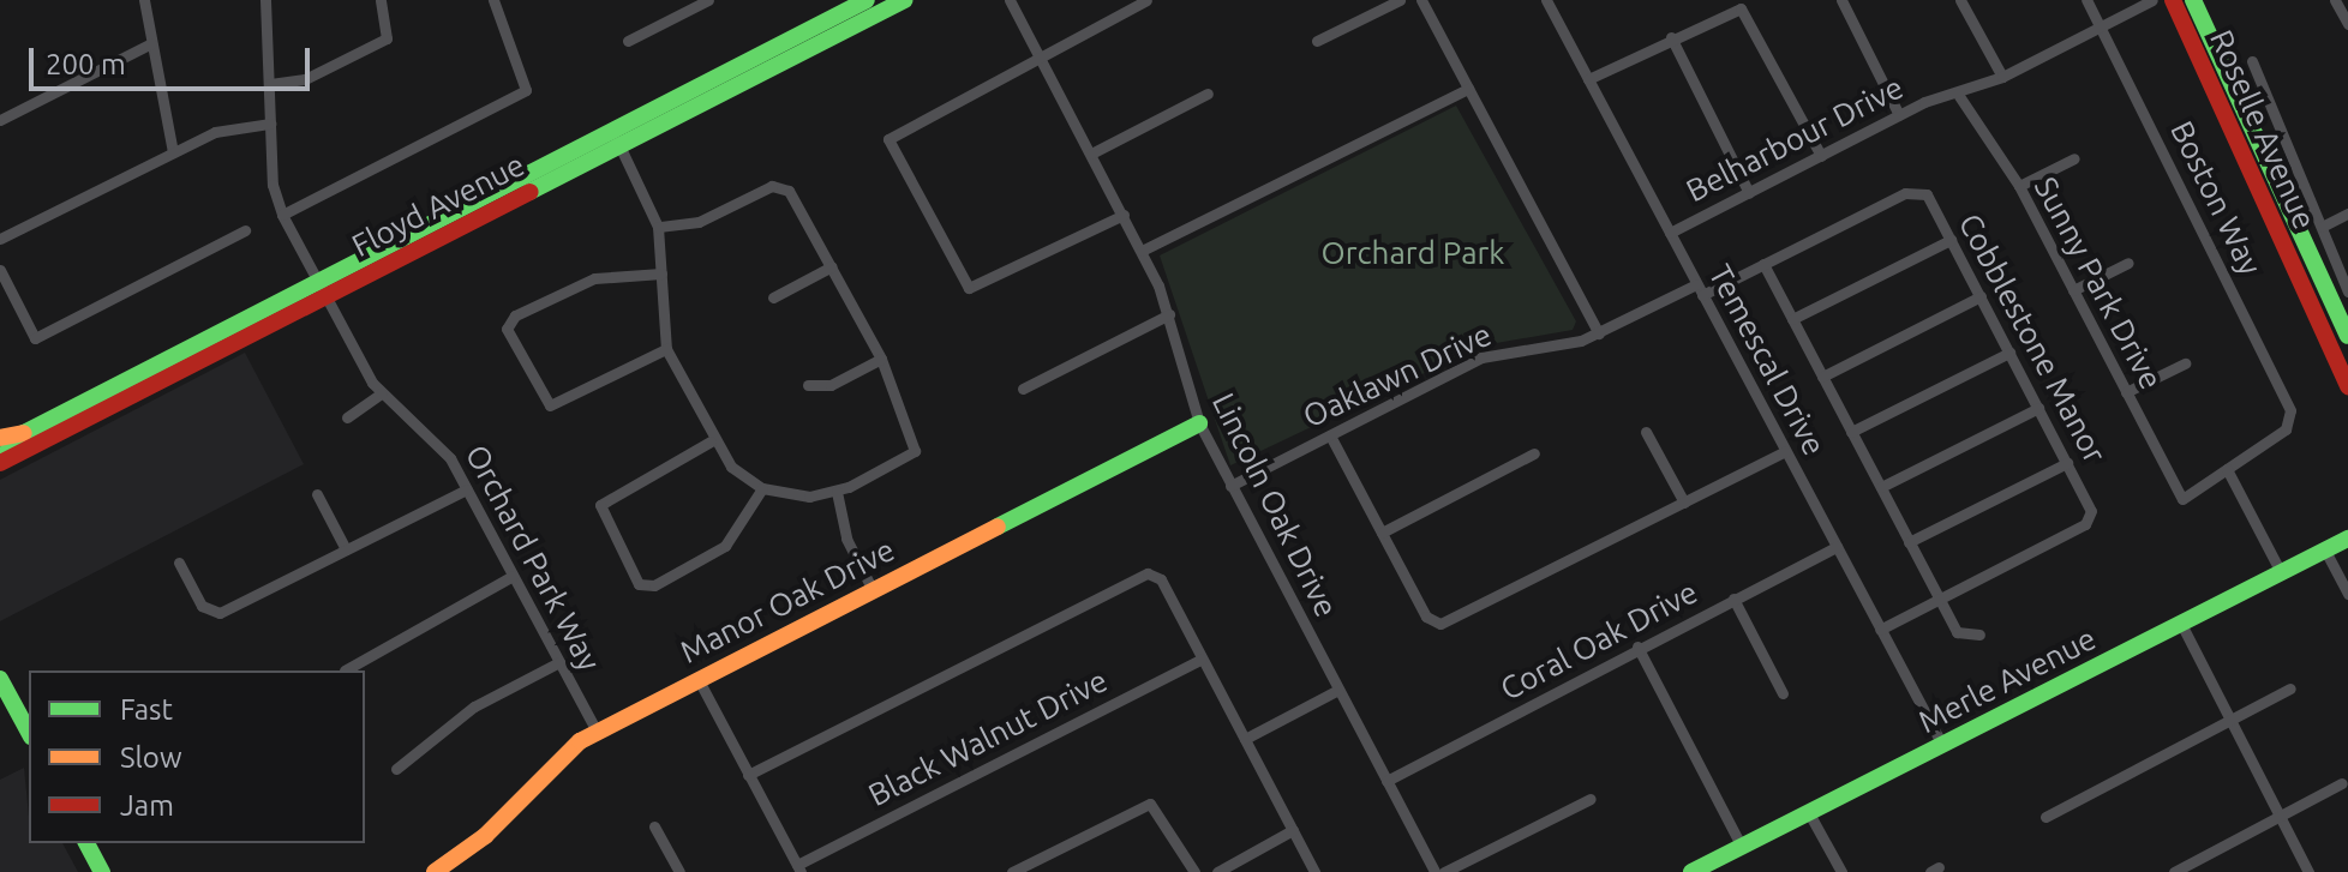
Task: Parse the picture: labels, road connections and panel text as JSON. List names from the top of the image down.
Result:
{
  "streets": {
    "street": [
      "Roselle Avenue",
      "Belharbour Drive",
      "Boston Way",
      "Floyd Avenue",
      "Sunny Park Drive",
      "Cobblestone Manor",
      "Temescal Drive",
      "Oaklawn Drive",
      "Lincoln Oak Drive",
      "Orchard Park Way",
      "Manor Oak Drive",
      "Coral Oak Drive",
      "Merle Avenue",
      "Black Walnut Drive"
    ]
  },
  "crossings": [
    ["Belharbour Drive", "Boston Way"],
    ["Belharbour Drive", "Sunny Park Drive"],
    ["Belharbour Drive", "Temescal Drive"],
    ["Boston Way", "Sunny Park Drive"],
    ["Floyd Avenue", "Orchard Park Way"],
    ["Cobblestone Manor", "Temescal Drive"],
    ["Cobblestone Manor", "Oaklawn Drive"],
    ["Temescal Drive", "Oaklawn Drive"],
    ["Temescal Drive", "Coral Oak Drive"],
    ["Temescal Drive", "Merle Avenue"],
    ["Oaklawn Drive", "Lincoln Oak Drive"],
    ["Lincoln Oak Drive", "Manor Oak Drive"],
    ["Lincoln Oak Drive", "Coral Oak Drive"],
    ["Orchard Park Way", "Manor Oak Drive"]
  ],
  "parks": ["Orchard Park"],
  "legend": ["Fast", "Slow", "Jam"],
  "scale_bar": "200 m"
}
